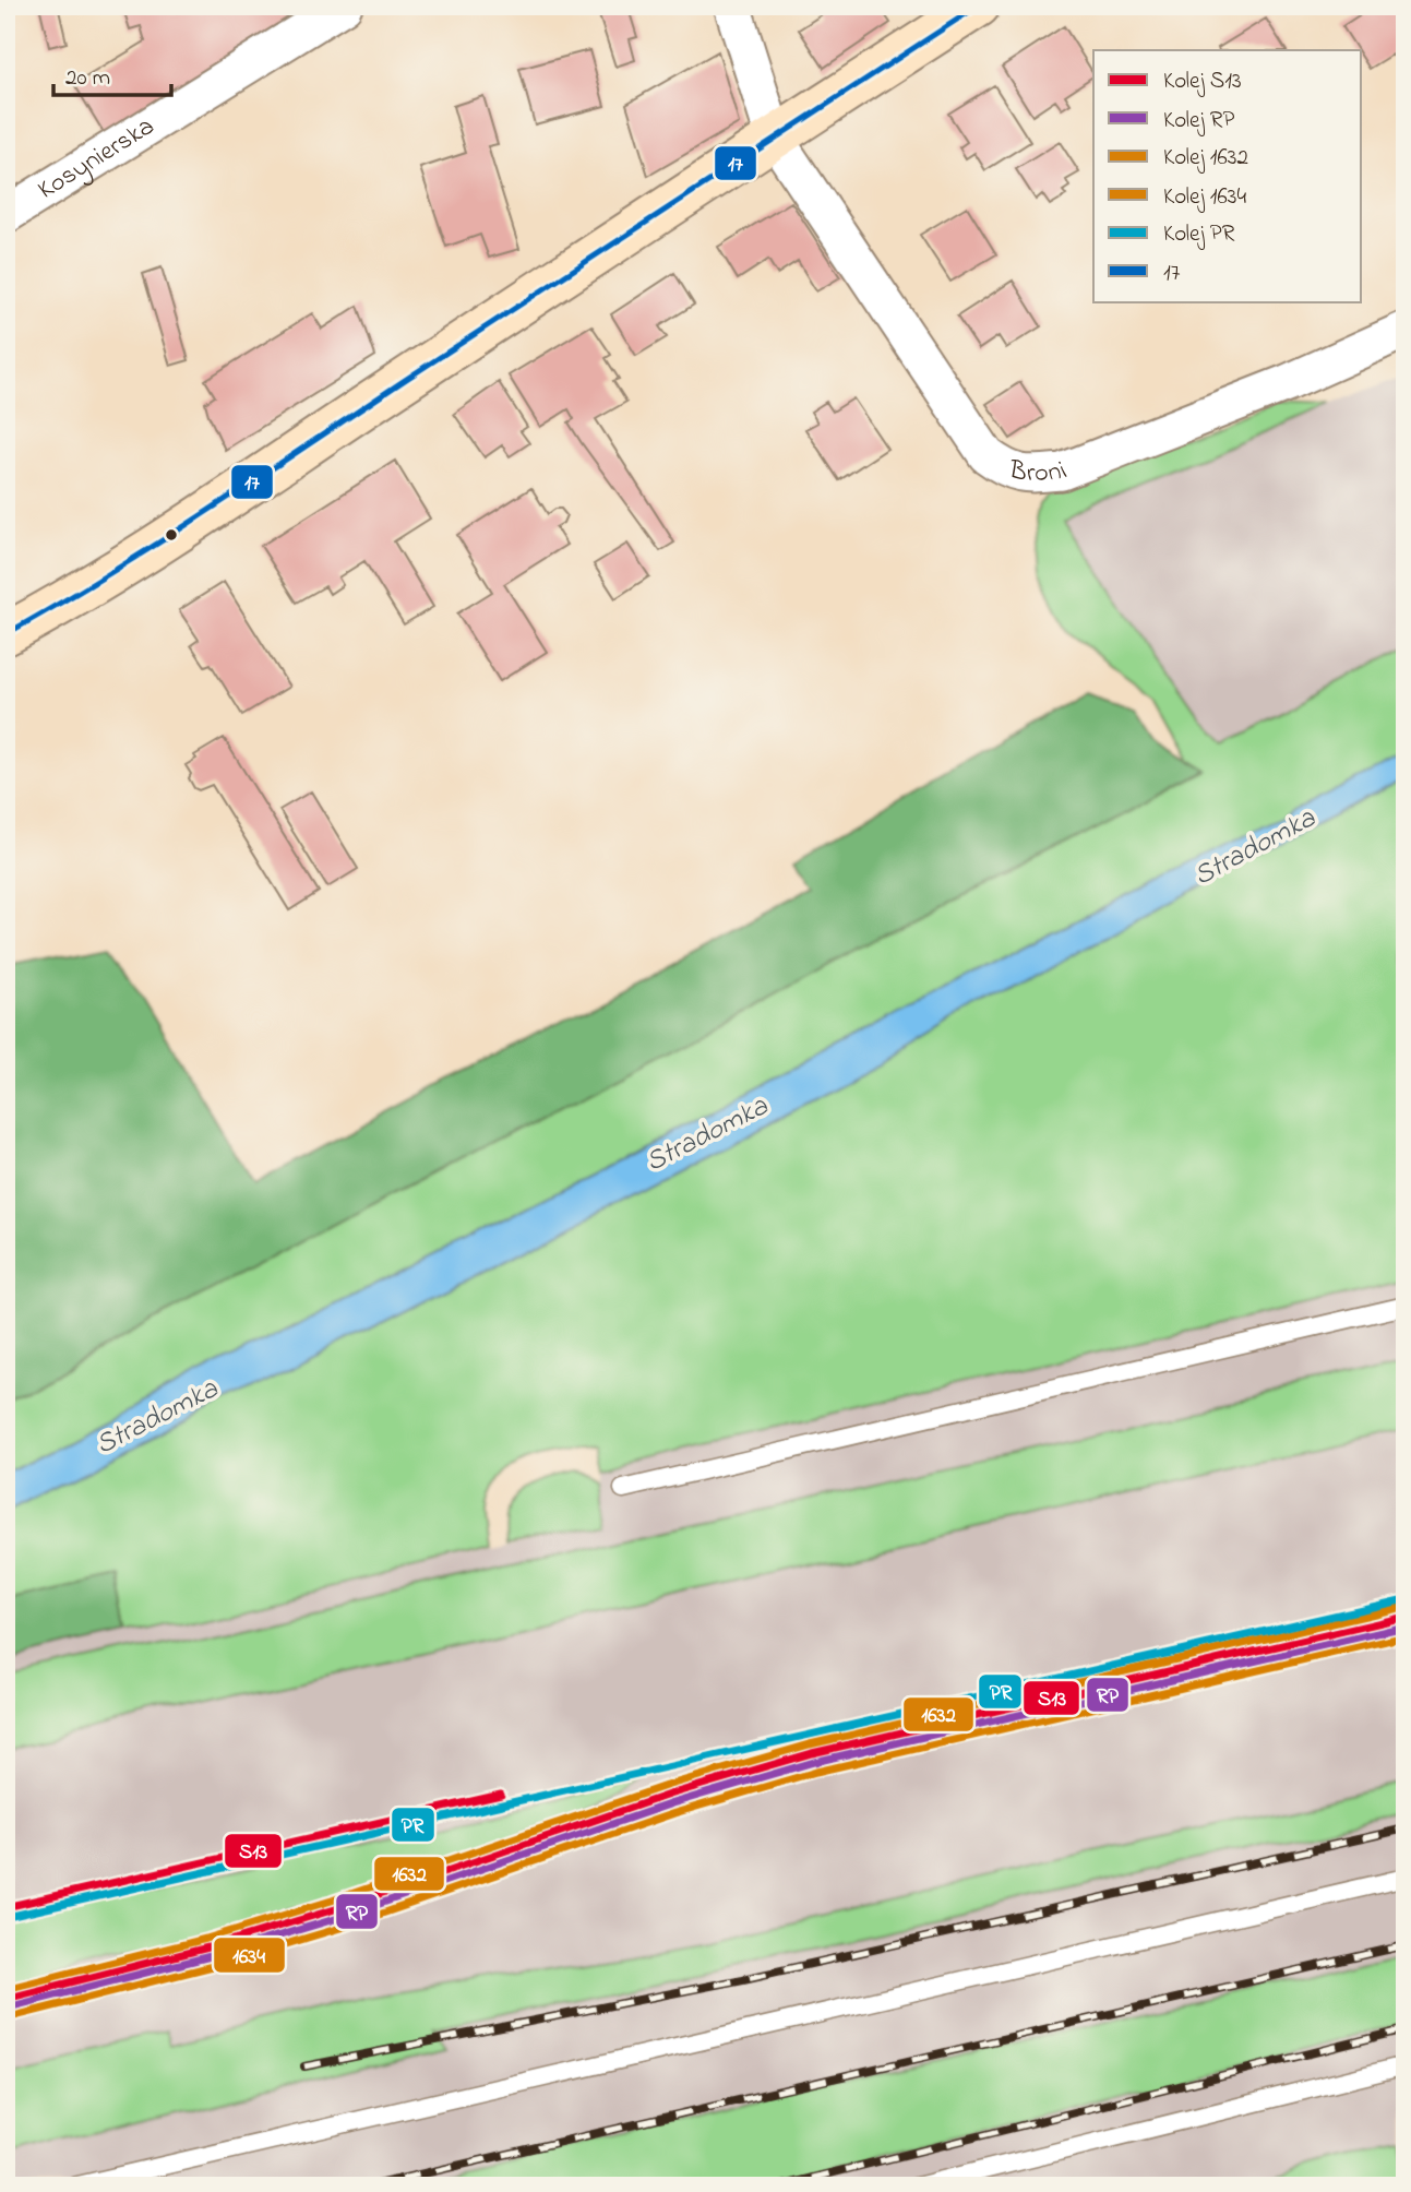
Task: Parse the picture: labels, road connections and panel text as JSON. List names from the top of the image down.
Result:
{
  "streets": {
    "street": ["Kosynierska", "Broni"]
  },
  "water": ["Stradomka"],
  "lines": [
    "transit line 17",
    "rail line PR",
    "rail line 1632",
    "rail line S13",
    "rail line RP",
    "rail line 1634"
  ],
  "legend": [
    "Kolej S13",
    "Kolej RP",
    "Kolej 1632",
    "Kolej 1634",
    "Kolej PR",
    "17"
  ],
  "scale_bar": "20 m"
}
